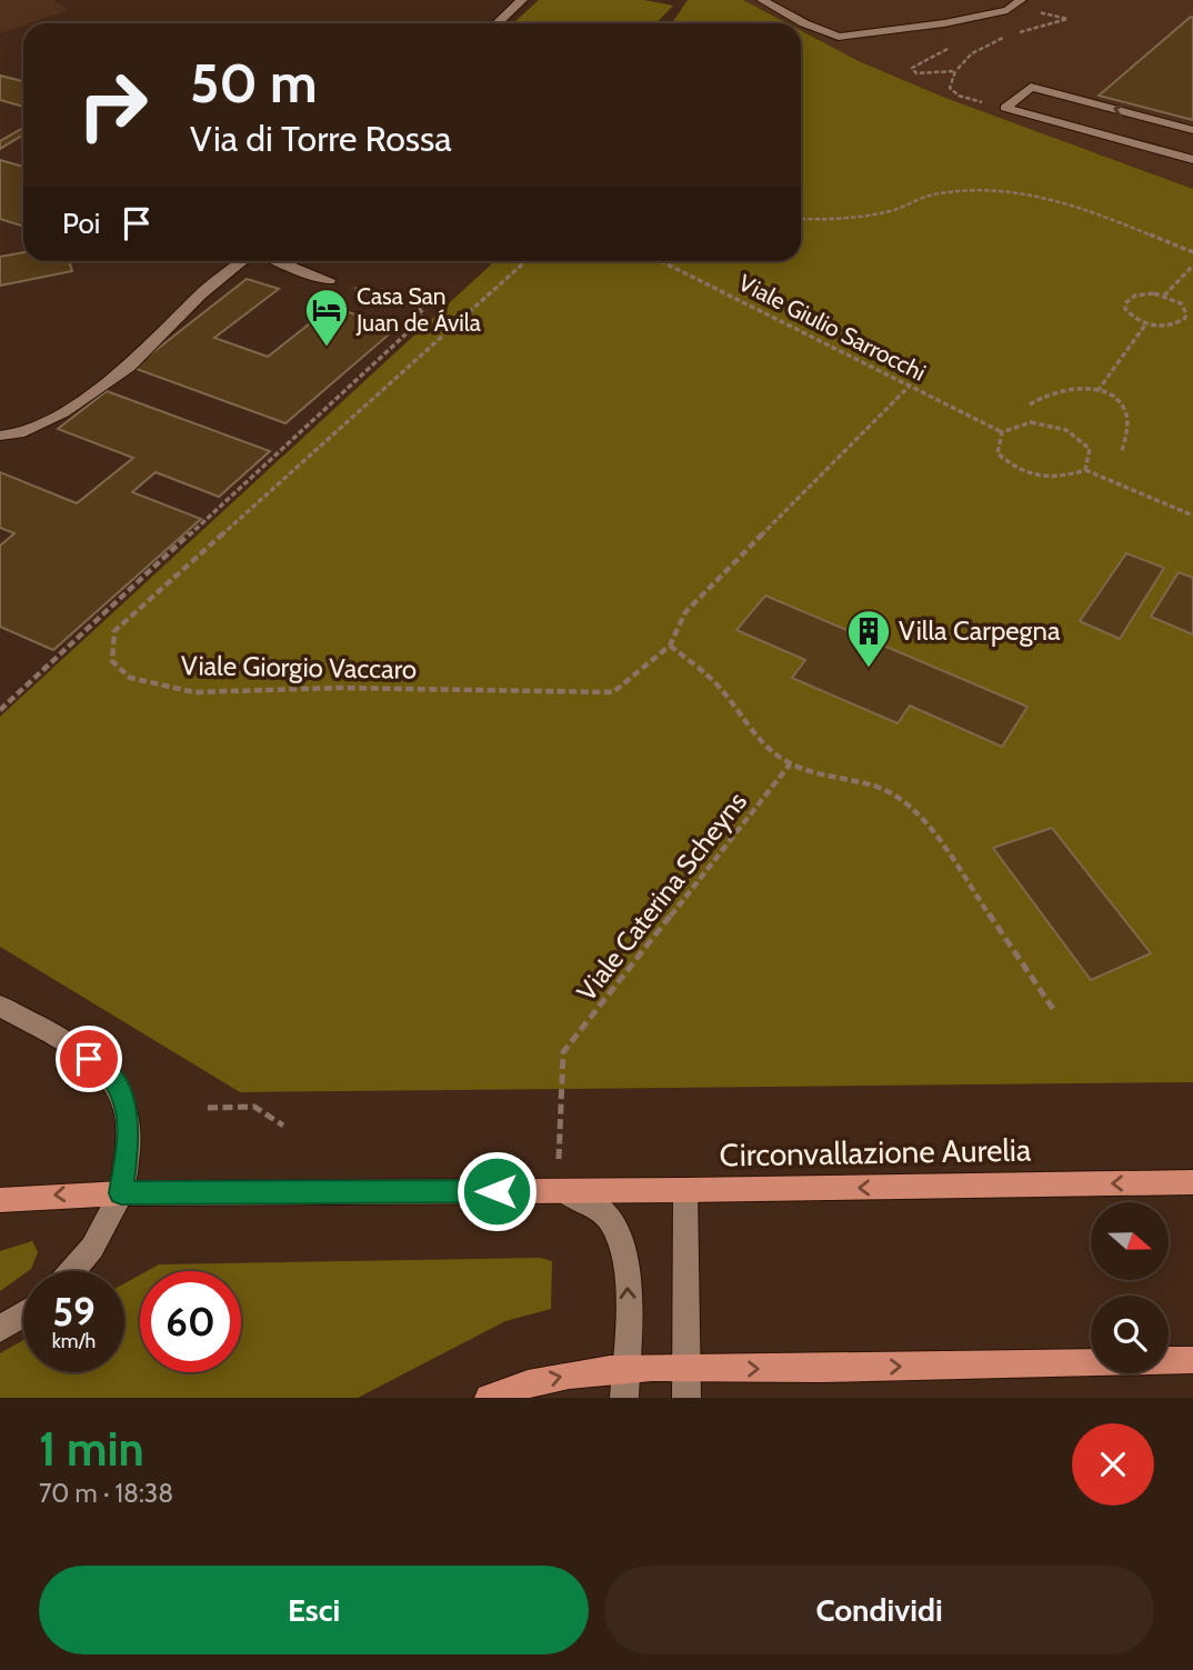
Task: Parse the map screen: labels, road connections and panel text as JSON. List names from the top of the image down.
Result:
{
  "streets": {
    "main road": ["Circonvallazione Aurelia"],
    "path": ["Viale Giulio Sarrocchi", "Viale Giorgio Vaccaro", "Viale Caterina Scheyns"]
  },
  "crossings": [
    ["Viale Giulio Sarrocchi", "Viale Giorgio Vaccaro"],
    ["Viale Caterina Scheyns", "Circonvallazione Aurelia"]
  ],
  "one_way": ["Circonvallazione Aurelia"],
  "places": {
    "hotel": ["Casa San Juan de Ávila"],
    "building": ["Villa Carpegna"]
  },
  "north": "right",
  "page": {
    "turn": ["50 m", "Via di Torre Rossa"],
    "then": "Poi",
    "speed": "59 km/h",
    "limit": "60",
    "heading": ["1 min", "70 m · 18:38"],
    "buttons": ["Esci", "Condividi"]
  }
}
